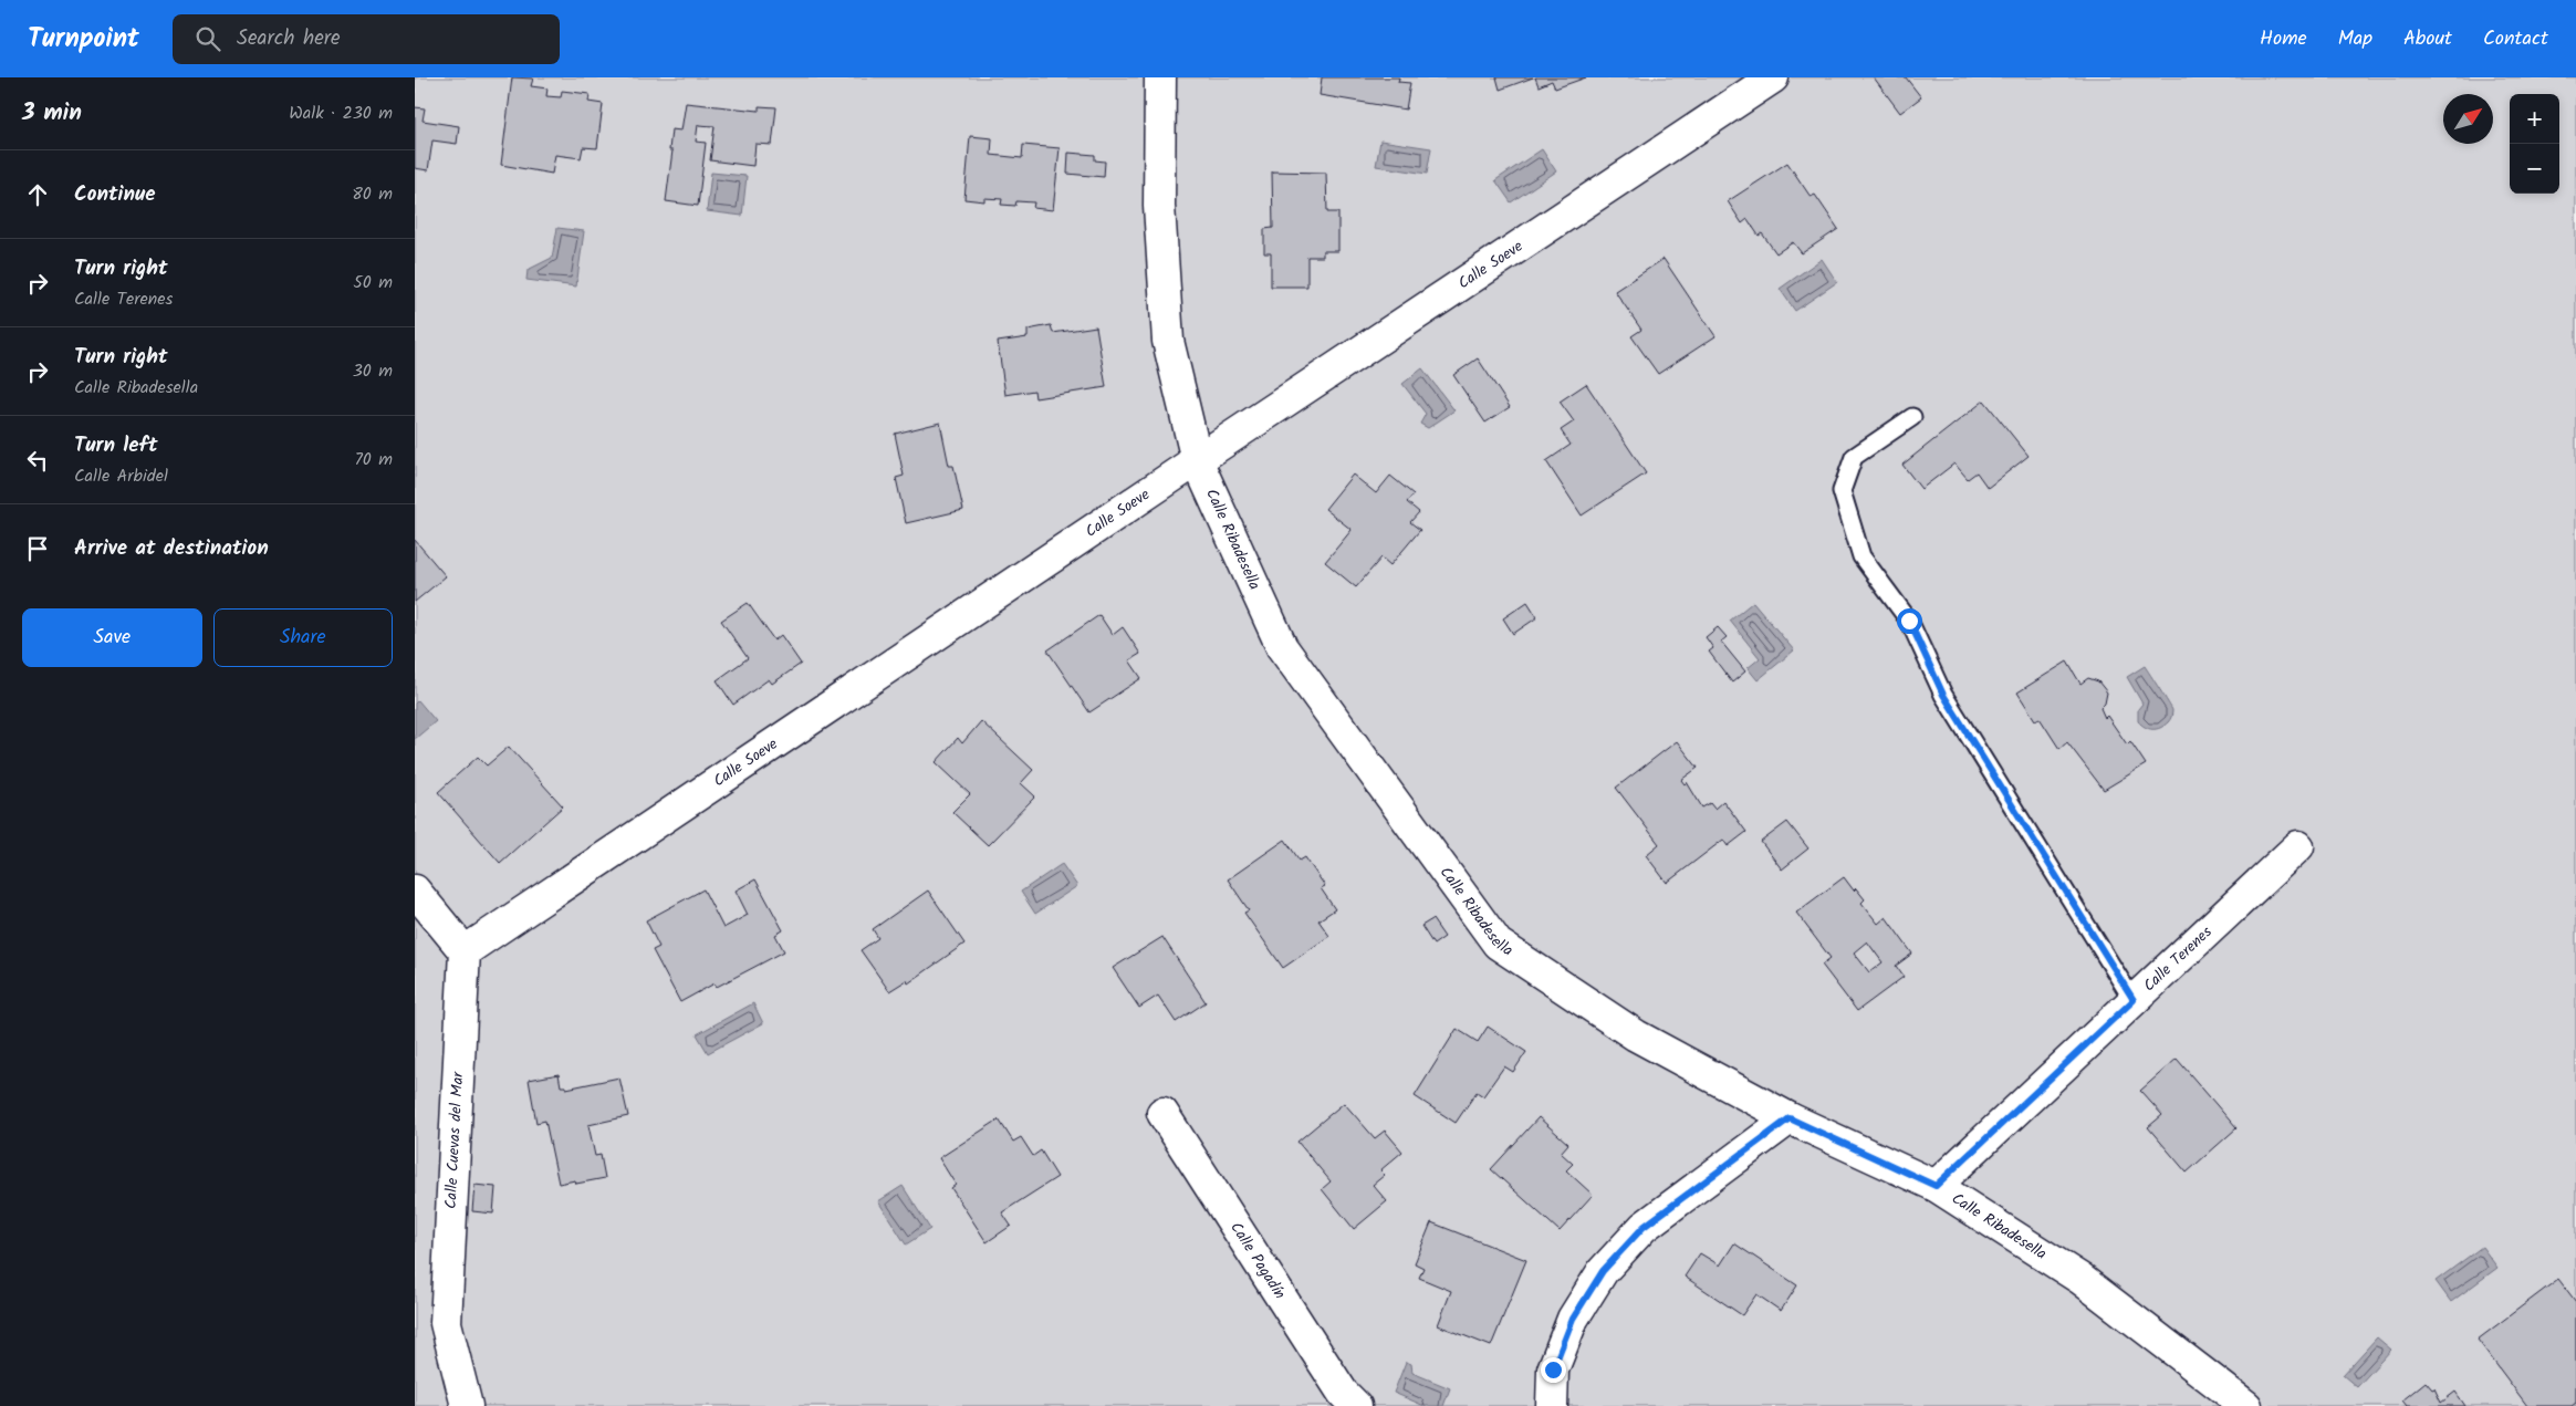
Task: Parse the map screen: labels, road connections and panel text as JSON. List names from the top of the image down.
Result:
{
  "streets": {
    "street": [
      "Calle Soeve",
      "Calle Ribadesella",
      "Calle Terenes",
      "Calle Cuevas del Mar",
      "Calle Pagadín"
    ]
  },
  "crossings": [
    ["Calle Soeve", "Calle Ribadesella"],
    ["Calle Soeve", "Calle Cuevas del Mar"],
    ["Calle Ribadesella", "Calle Terenes"]
  ],
  "north": "top right",
  "page": {
    "header": "Turnpoint",
    "search": "Search here",
    "nav": [
      "Home",
      "Map",
      "About",
      "Contact"
    ],
    "heading": ["3 min", "Walk · 230 m"],
    "map_buttons": ["+", "−"],
    "list": [
      ["Continue", "80 m"],
      ["Turn right", "Calle Terenes", "50 m"],
      ["Turn right", "Calle Ribadesella", "30 m"],
      ["Turn left", "Calle Arbidel", "70 m"],
      "Arrive at destination"
    ],
    "buttons": ["Save", "Share"]
  }
}
